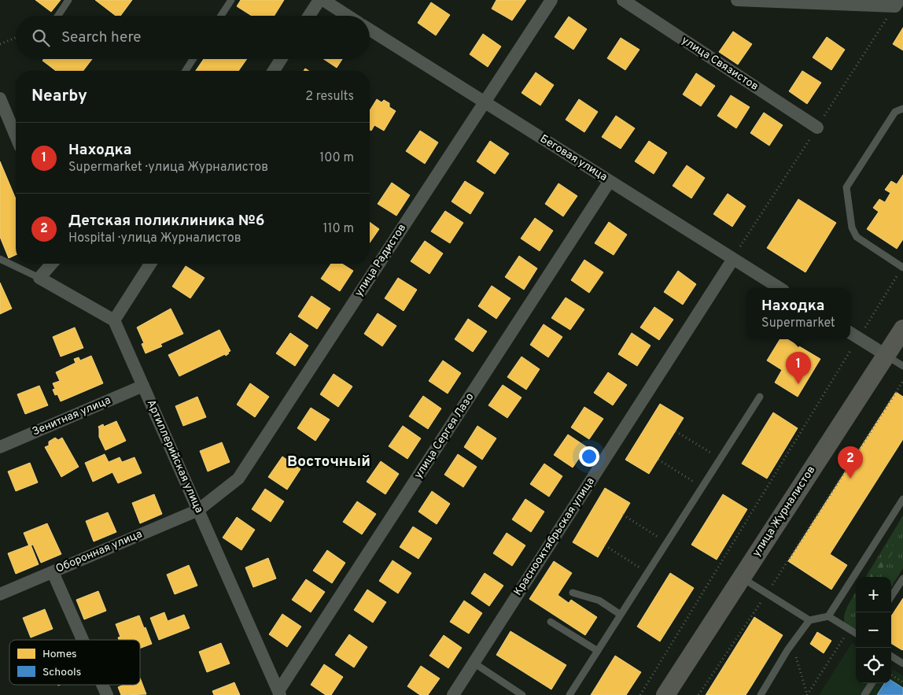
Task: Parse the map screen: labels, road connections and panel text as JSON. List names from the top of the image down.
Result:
{
  "streets": {
    "street": [
      "улица Связистов",
      "Беговая улица",
      "улица Радистов",
      "Зенитная улица",
      "улица Сергея Лазо",
      "Артиллерийская улица",
      "улица Журналистов",
      "Краснооктябрьская улица",
      "Оборонная улица"
    ]
  },
  "crossings": [
    ["Беговая улица", "улица Радистов"],
    ["Беговая улица", "улица Сергея Лазо"],
    ["Беговая улица", "Краснооктябрьская улица"],
    ["улица Радистов", "Артиллерийская улица"],
    ["улица Радистов", "Оборонная улица"],
    ["Зенитная улица", "Артиллерийская улица"],
    ["улица Сергея Лазо", "Артиллерийская улица"],
    ["Артиллерийская улица", "Оборонная улица"]
  ],
  "districts": ["Восточный"],
  "legend": ["Homes", "Schools"],
  "page": {
    "search": "Search here",
    "heading": ["Nearby", "2 results"],
    "list": [
      {
        "mark": "1",
        "name": "Находка",
        "note": "Supermarket · улица Журналистов",
        "value": "100 m"
      },
      {
        "mark": "2",
        "name": "Детская поликлиника №6",
        "note": "Hospital · улица Журналистов",
        "value": "110 m"
      }
    ],
    "popup": ["Находка", "Supermarket"],
    "pins": ["1", "2"],
    "map_buttons": ["+", "−"]
  }
}
